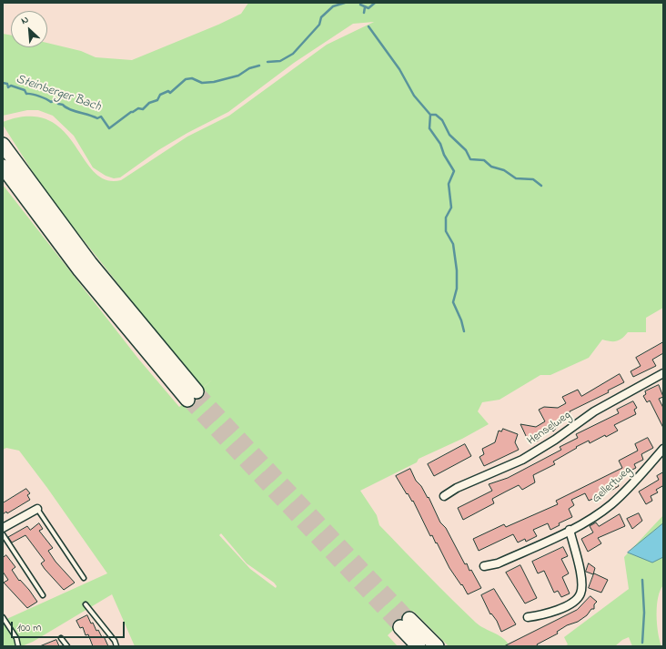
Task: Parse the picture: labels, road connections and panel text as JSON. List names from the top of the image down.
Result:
{
  "streets": {
    "street": ["Henselweg", "Gellertweg"]
  },
  "water": ["Steinberger Bach"],
  "scale_bar": "100 m",
  "north": "top left"
}
